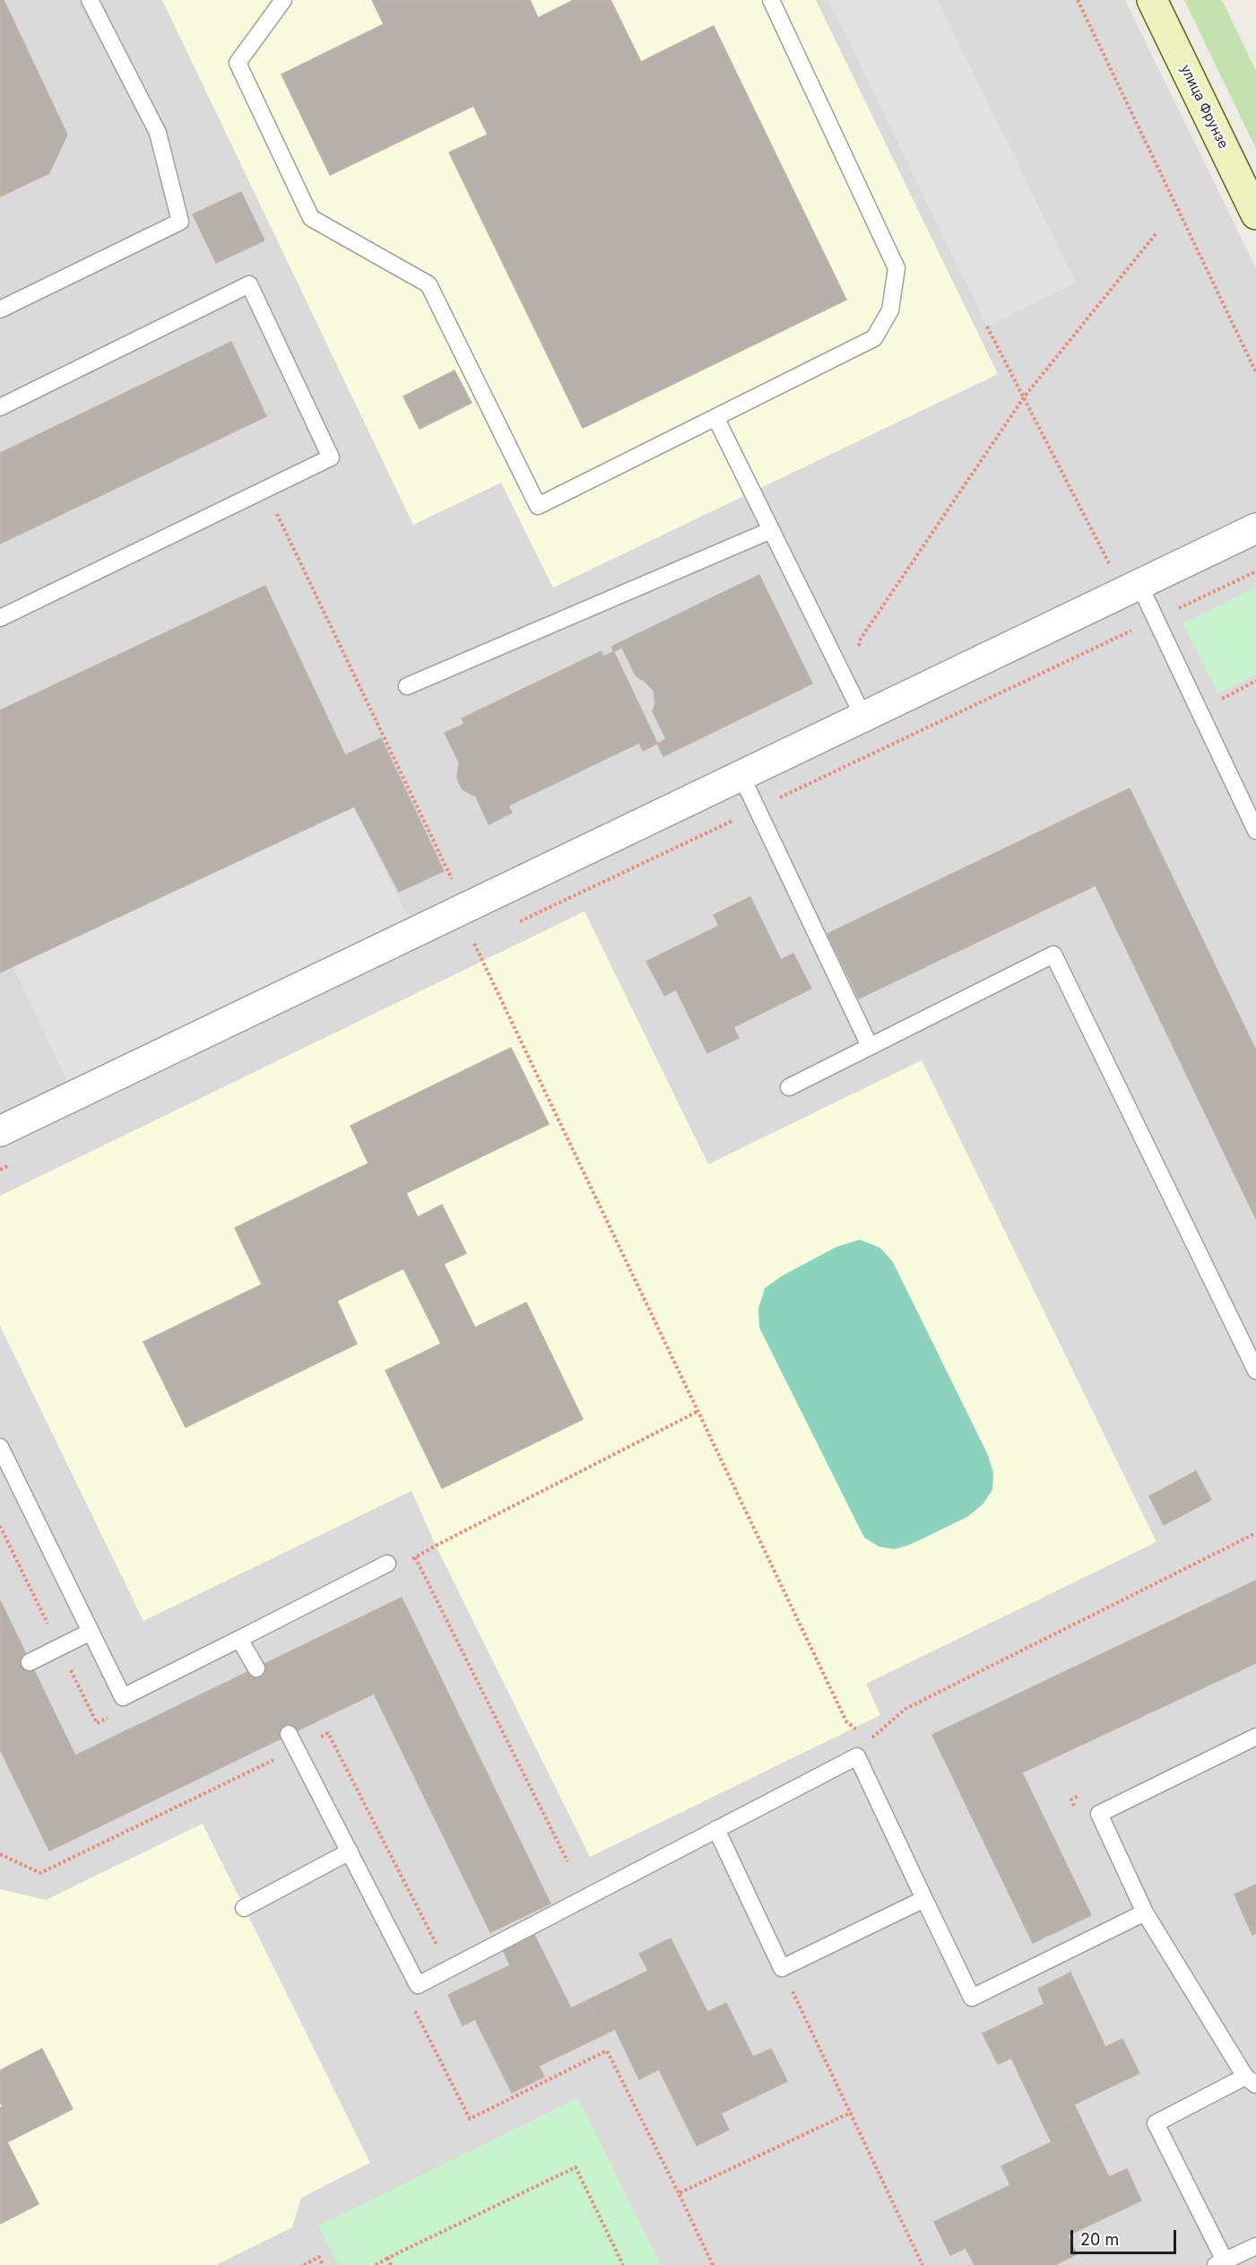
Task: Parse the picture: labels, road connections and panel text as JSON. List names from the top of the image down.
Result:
{
  "streets": {
    "main road": ["улица Фрунзе"]
  },
  "scale_bar": "20 m"
}
